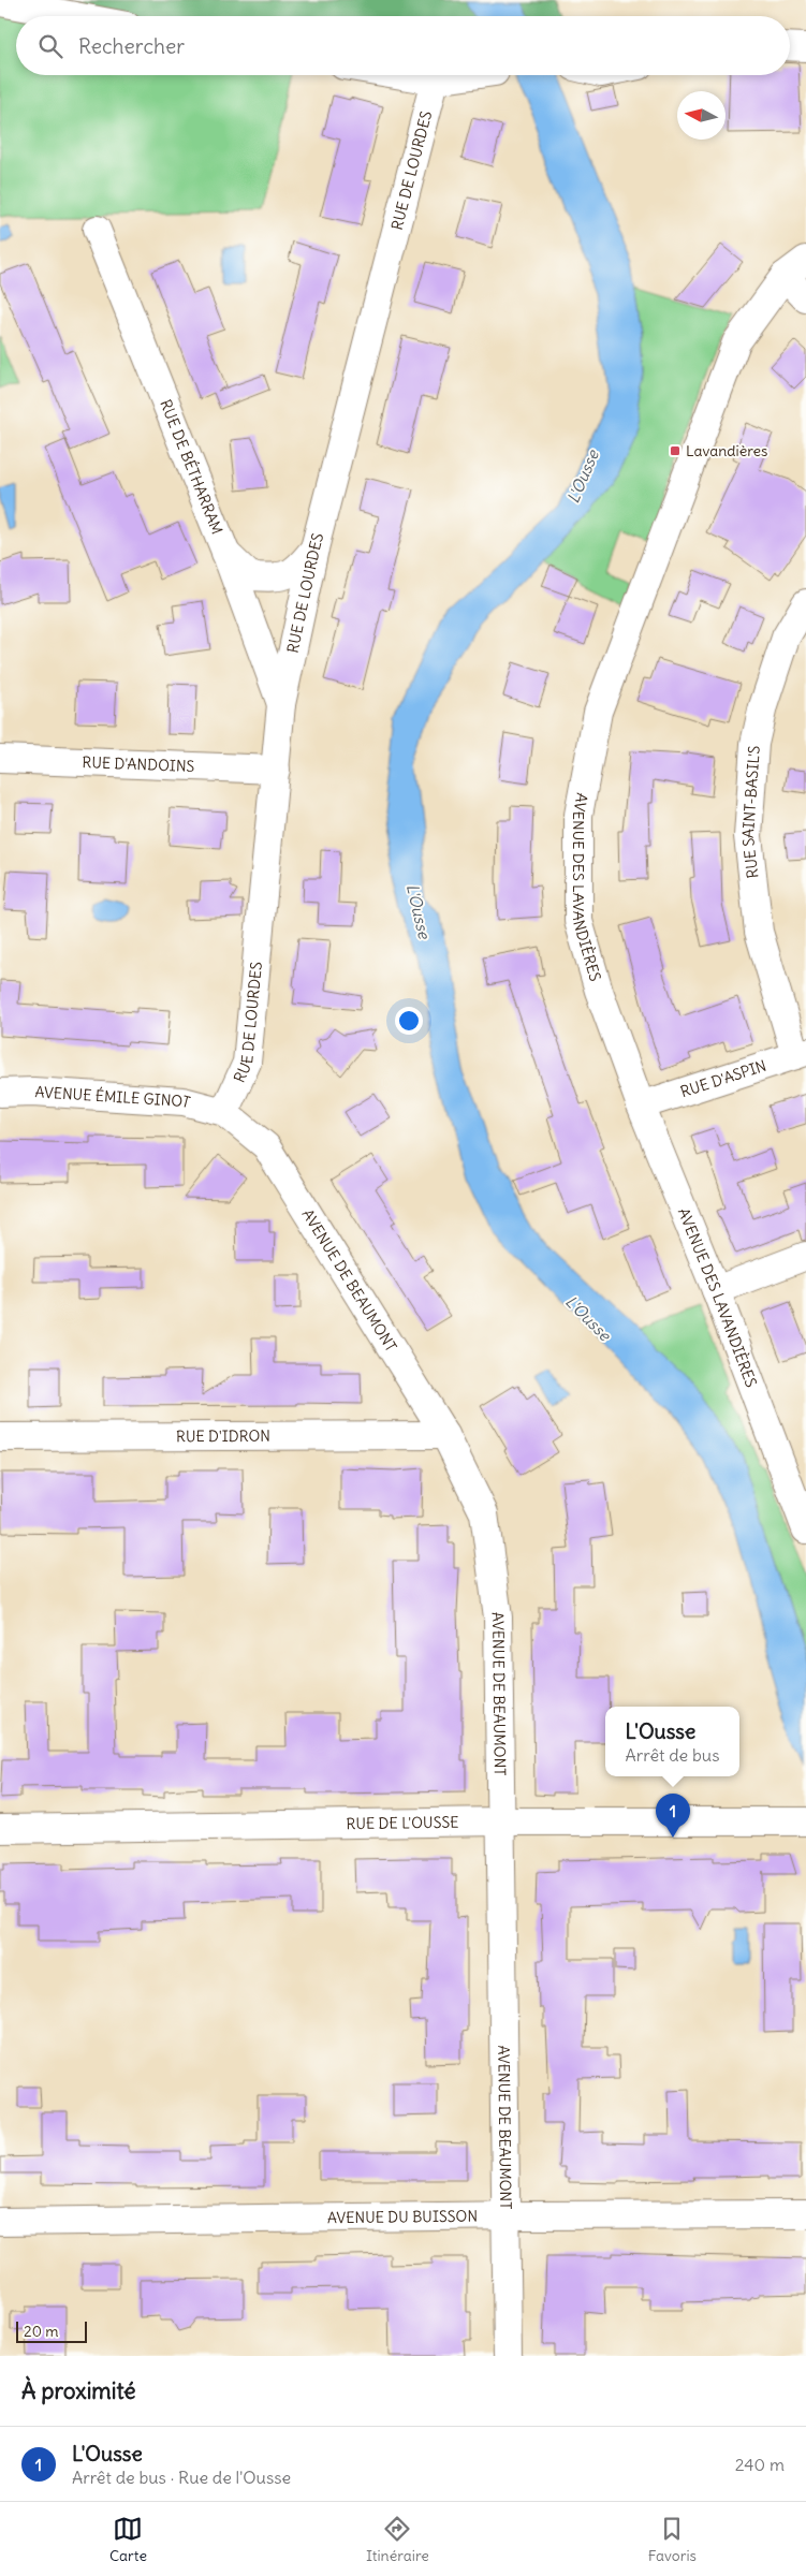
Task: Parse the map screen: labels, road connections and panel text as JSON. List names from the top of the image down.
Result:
{
  "streets": {
    "street": [
      "RUE DE LOURDES",
      "RUE DE BÉTHARRAM",
      "RUE D'ANDOINS",
      "RUE SAINT-BASIL'S",
      "AVENUE DES LAVANDIÈRES",
      "RUE D'ASPIN",
      "AVENUE ÉMILE GINOT",
      "AVENUE DE BEAUMONT",
      "RUE D'IDRON",
      "RUE DE L'OUSSE",
      "AVENUE DU BUISSON"
    ]
  },
  "crossings": [
    ["RUE DE LOURDES", "RUE DE BÉTHARRAM"],
    ["RUE DE LOURDES", "RUE D'ANDOINS"],
    ["RUE DE LOURDES", "AVENUE ÉMILE GINOT"],
    ["RUE DE LOURDES", "AVENUE DE BEAUMONT"],
    ["RUE SAINT-BASIL'S", "RUE D'ASPIN"],
    ["AVENUE DES LAVANDIÈRES", "RUE D'ASPIN"],
    ["AVENUE ÉMILE GINOT", "AVENUE DE BEAUMONT"],
    ["AVENUE DE BEAUMONT", "RUE D'IDRON"],
    ["AVENUE DE BEAUMONT", "RUE DE L'OUSSE"],
    ["AVENUE DE BEAUMONT", "AVENUE DU BUISSON"]
  ],
  "water": ["L'Ousse"],
  "places": {
    "transit": ["Lavandières"]
  },
  "scale_bar": "20 m",
  "north": "left",
  "page": {
    "search": "Rechercher",
    "popup": ["L'Ousse", "Arrêt de bus"],
    "pins": "1",
    "scale": "20 m",
    "heading": "À proximité",
    "list": [
      {
        "mark": "1",
        "name": "L'Ousse",
        "note": "Arrêt de bus · Rue de l'Ousse",
        "value": "240 m"
      }
    ],
    "nav": ["Carte", "Itinéraire", "Favoris"]
  }
}
